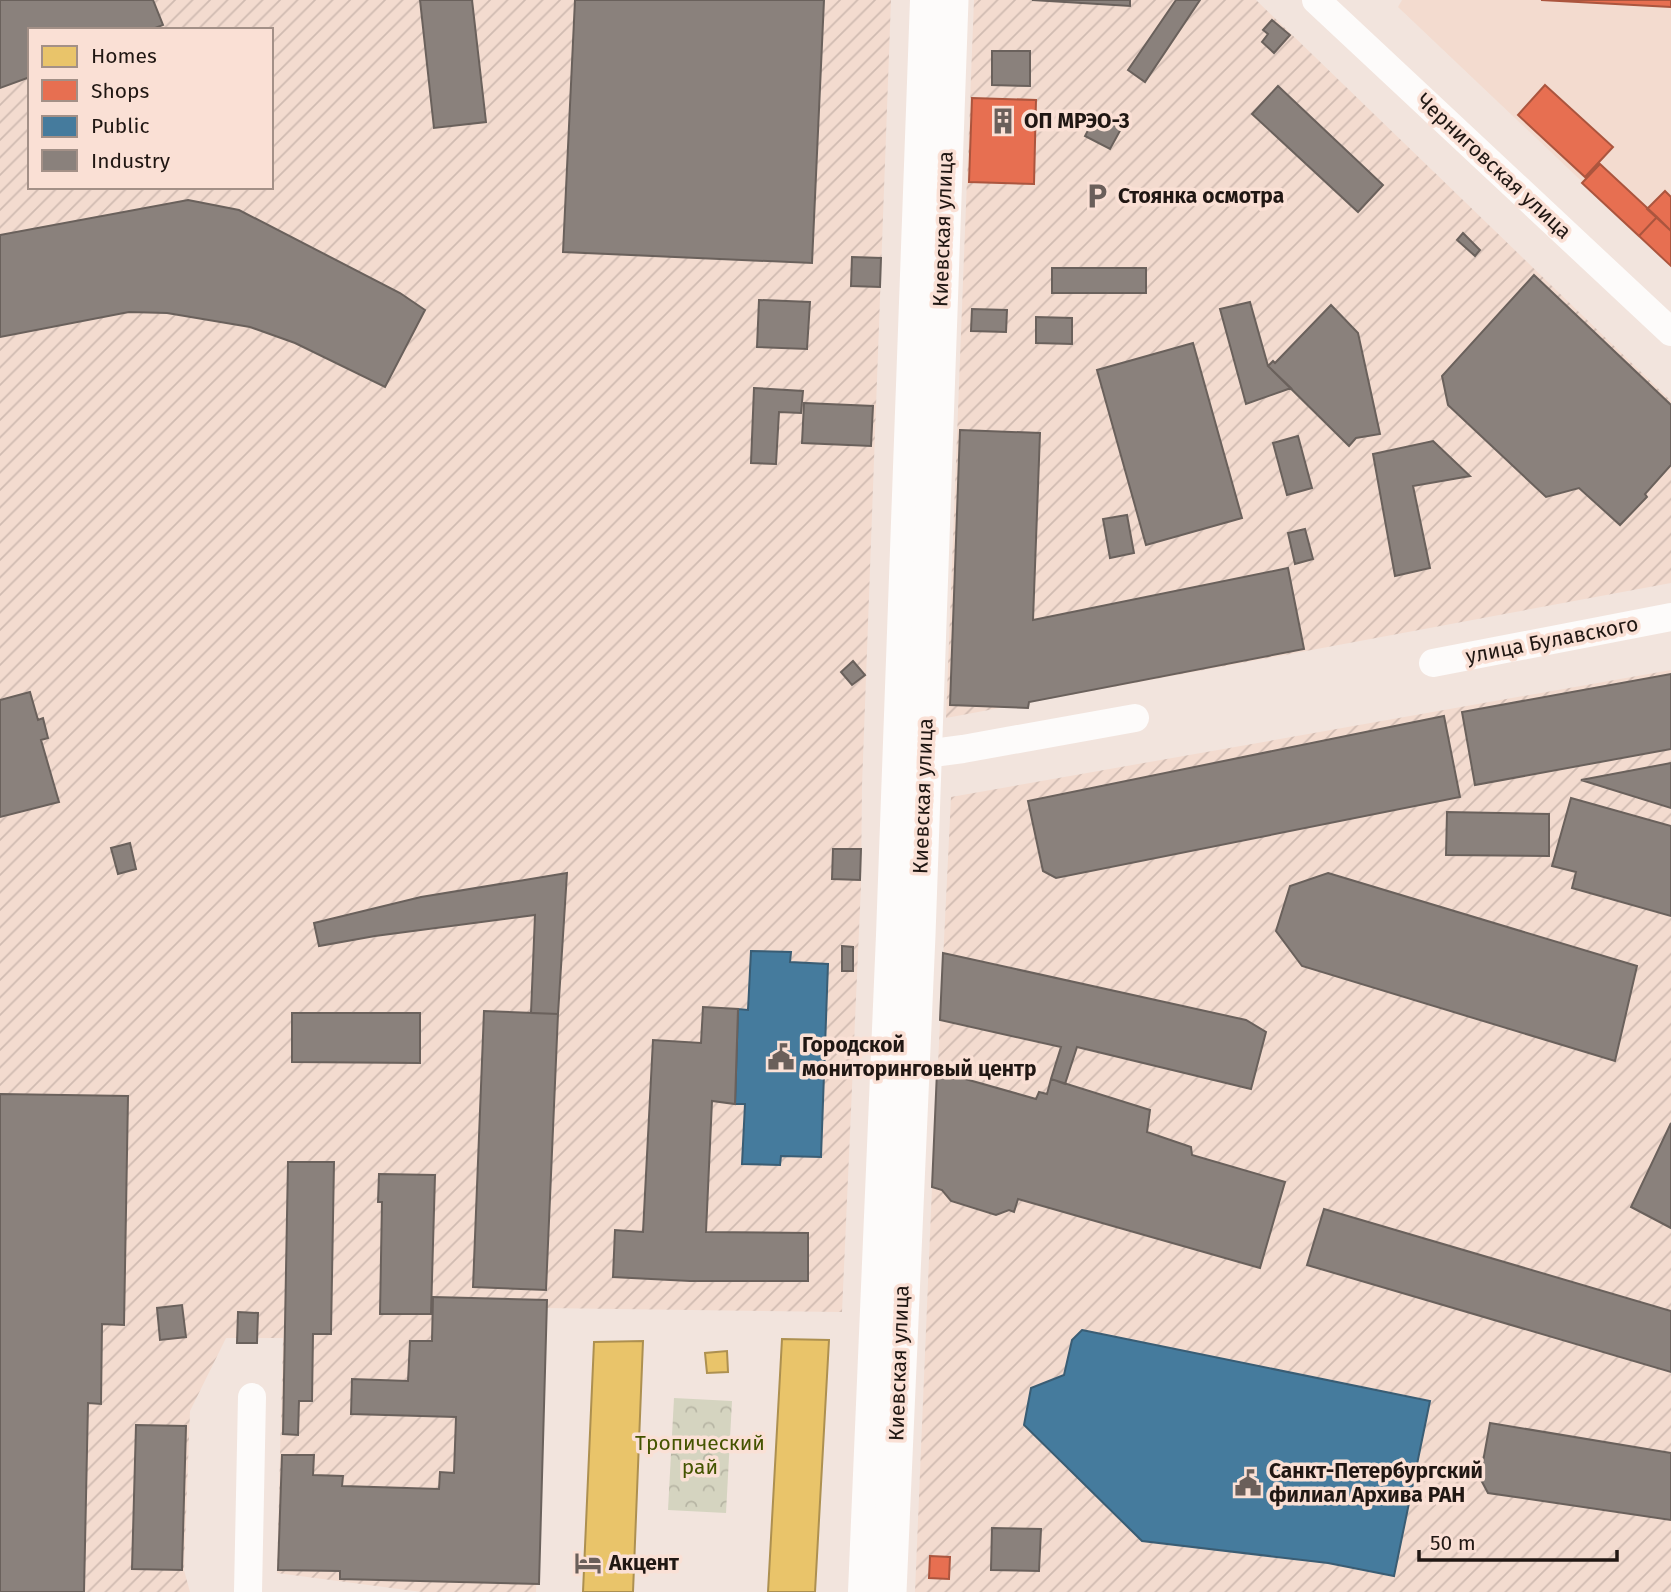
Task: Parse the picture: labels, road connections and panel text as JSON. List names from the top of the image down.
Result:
{
  "streets": {
    "main road": ["Киевская улица"],
    "street": ["Черниговская улица", "улица Булавского"]
  },
  "parks": ["Тропический рай"],
  "places": {
    "building": ["ОП МРЭО-3"],
    "parking": ["Стоянка осмотра"],
    "public building": ["Городской мониторинговый центр", "Санкт-Петербургский филиал Архива РАН"],
    "hotel": ["Акцент"]
  },
  "legend": [
    "Homes",
    "Shops",
    "Public",
    "Industry"
  ],
  "scale_bar": "50 m"
}
